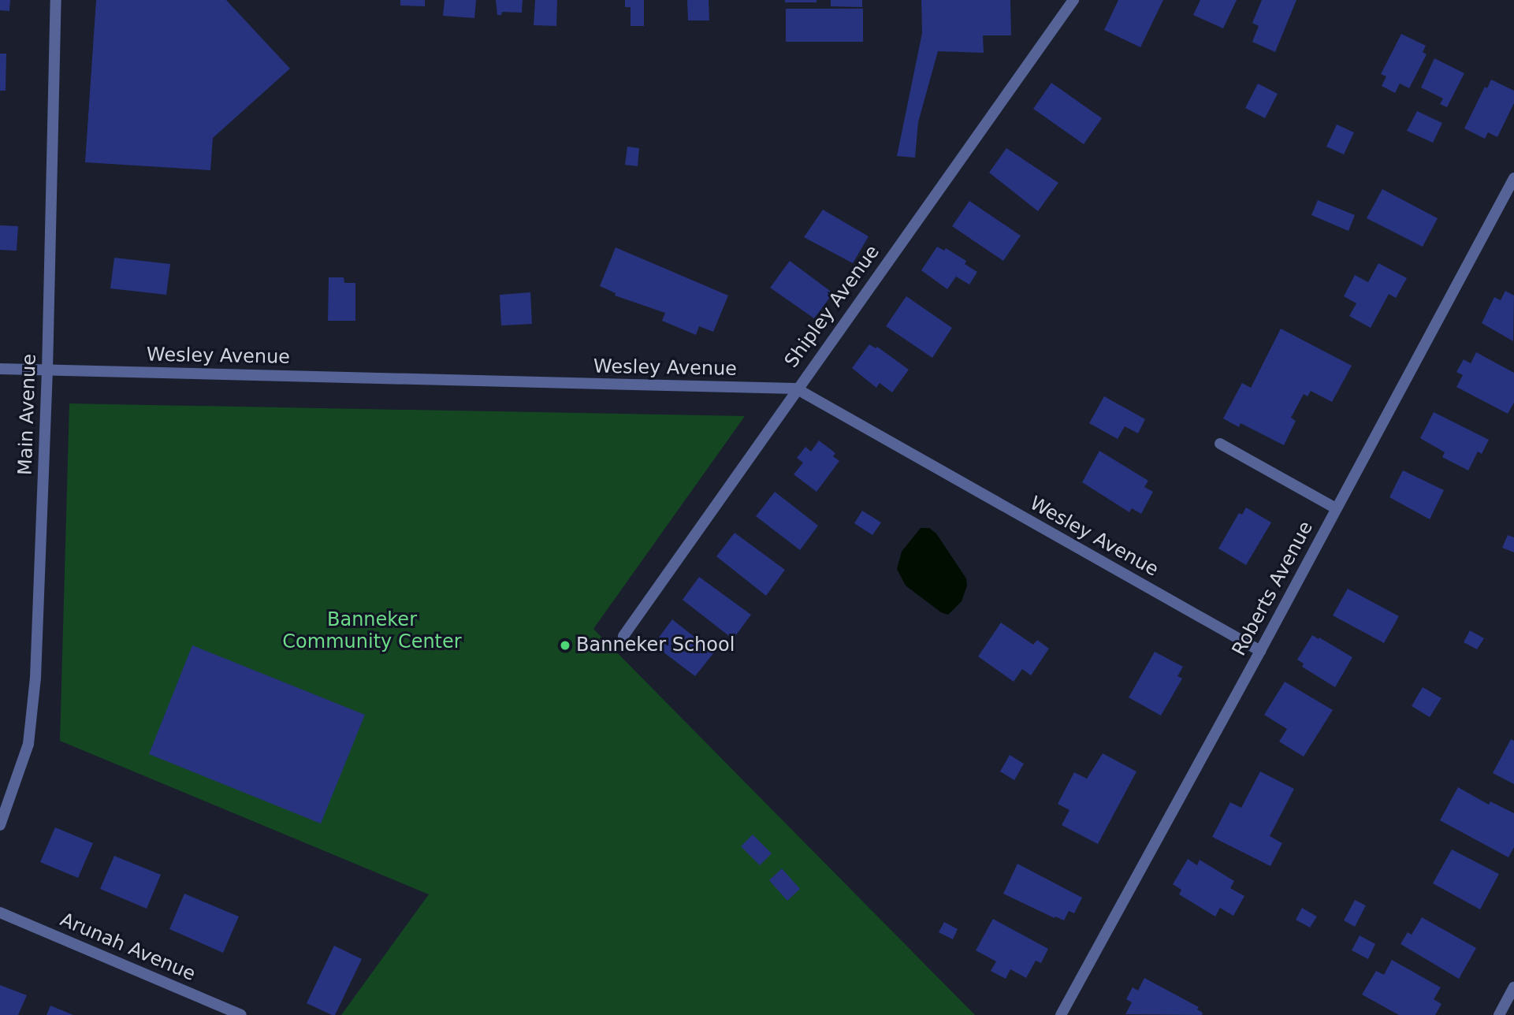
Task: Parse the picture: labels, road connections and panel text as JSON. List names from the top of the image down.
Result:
{
  "streets": {
    "street": [
      "Shipley Avenue",
      "Wesley Avenue",
      "Main Avenue",
      "Roberts Avenue",
      "Arunah Avenue"
    ]
  },
  "crossings": [
    ["Shipley Avenue", "Wesley Avenue"],
    ["Wesley Avenue", "Main Avenue"],
    ["Wesley Avenue", "Roberts Avenue"]
  ],
  "parks": ["Banneker Community Center"],
  "places": ["Banneker School"]
}
